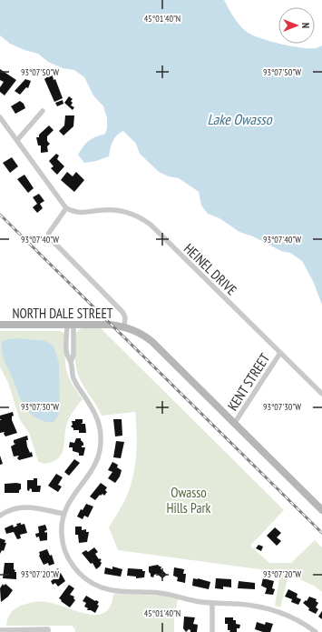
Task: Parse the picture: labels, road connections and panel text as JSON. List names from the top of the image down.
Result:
{
  "streets": {
    "street": ["HEINEL DRIVE", "NORTH DALE STREET", "KENT STREET"]
  },
  "crossings": [
    ["HEINEL DRIVE", "KENT STREET"],
    ["NORTH DALE STREET", "KENT STREET"]
  ],
  "water": ["Lake Owasso"],
  "parks": ["Owasso Hills Park"],
  "north": "right",
  "coordinates": [
    "45°01'40\"N",
    "93°07'50\"W",
    "93°07'40\"W",
    "93°07'30\"W",
    "93°07'20\"W"
  ]
}
